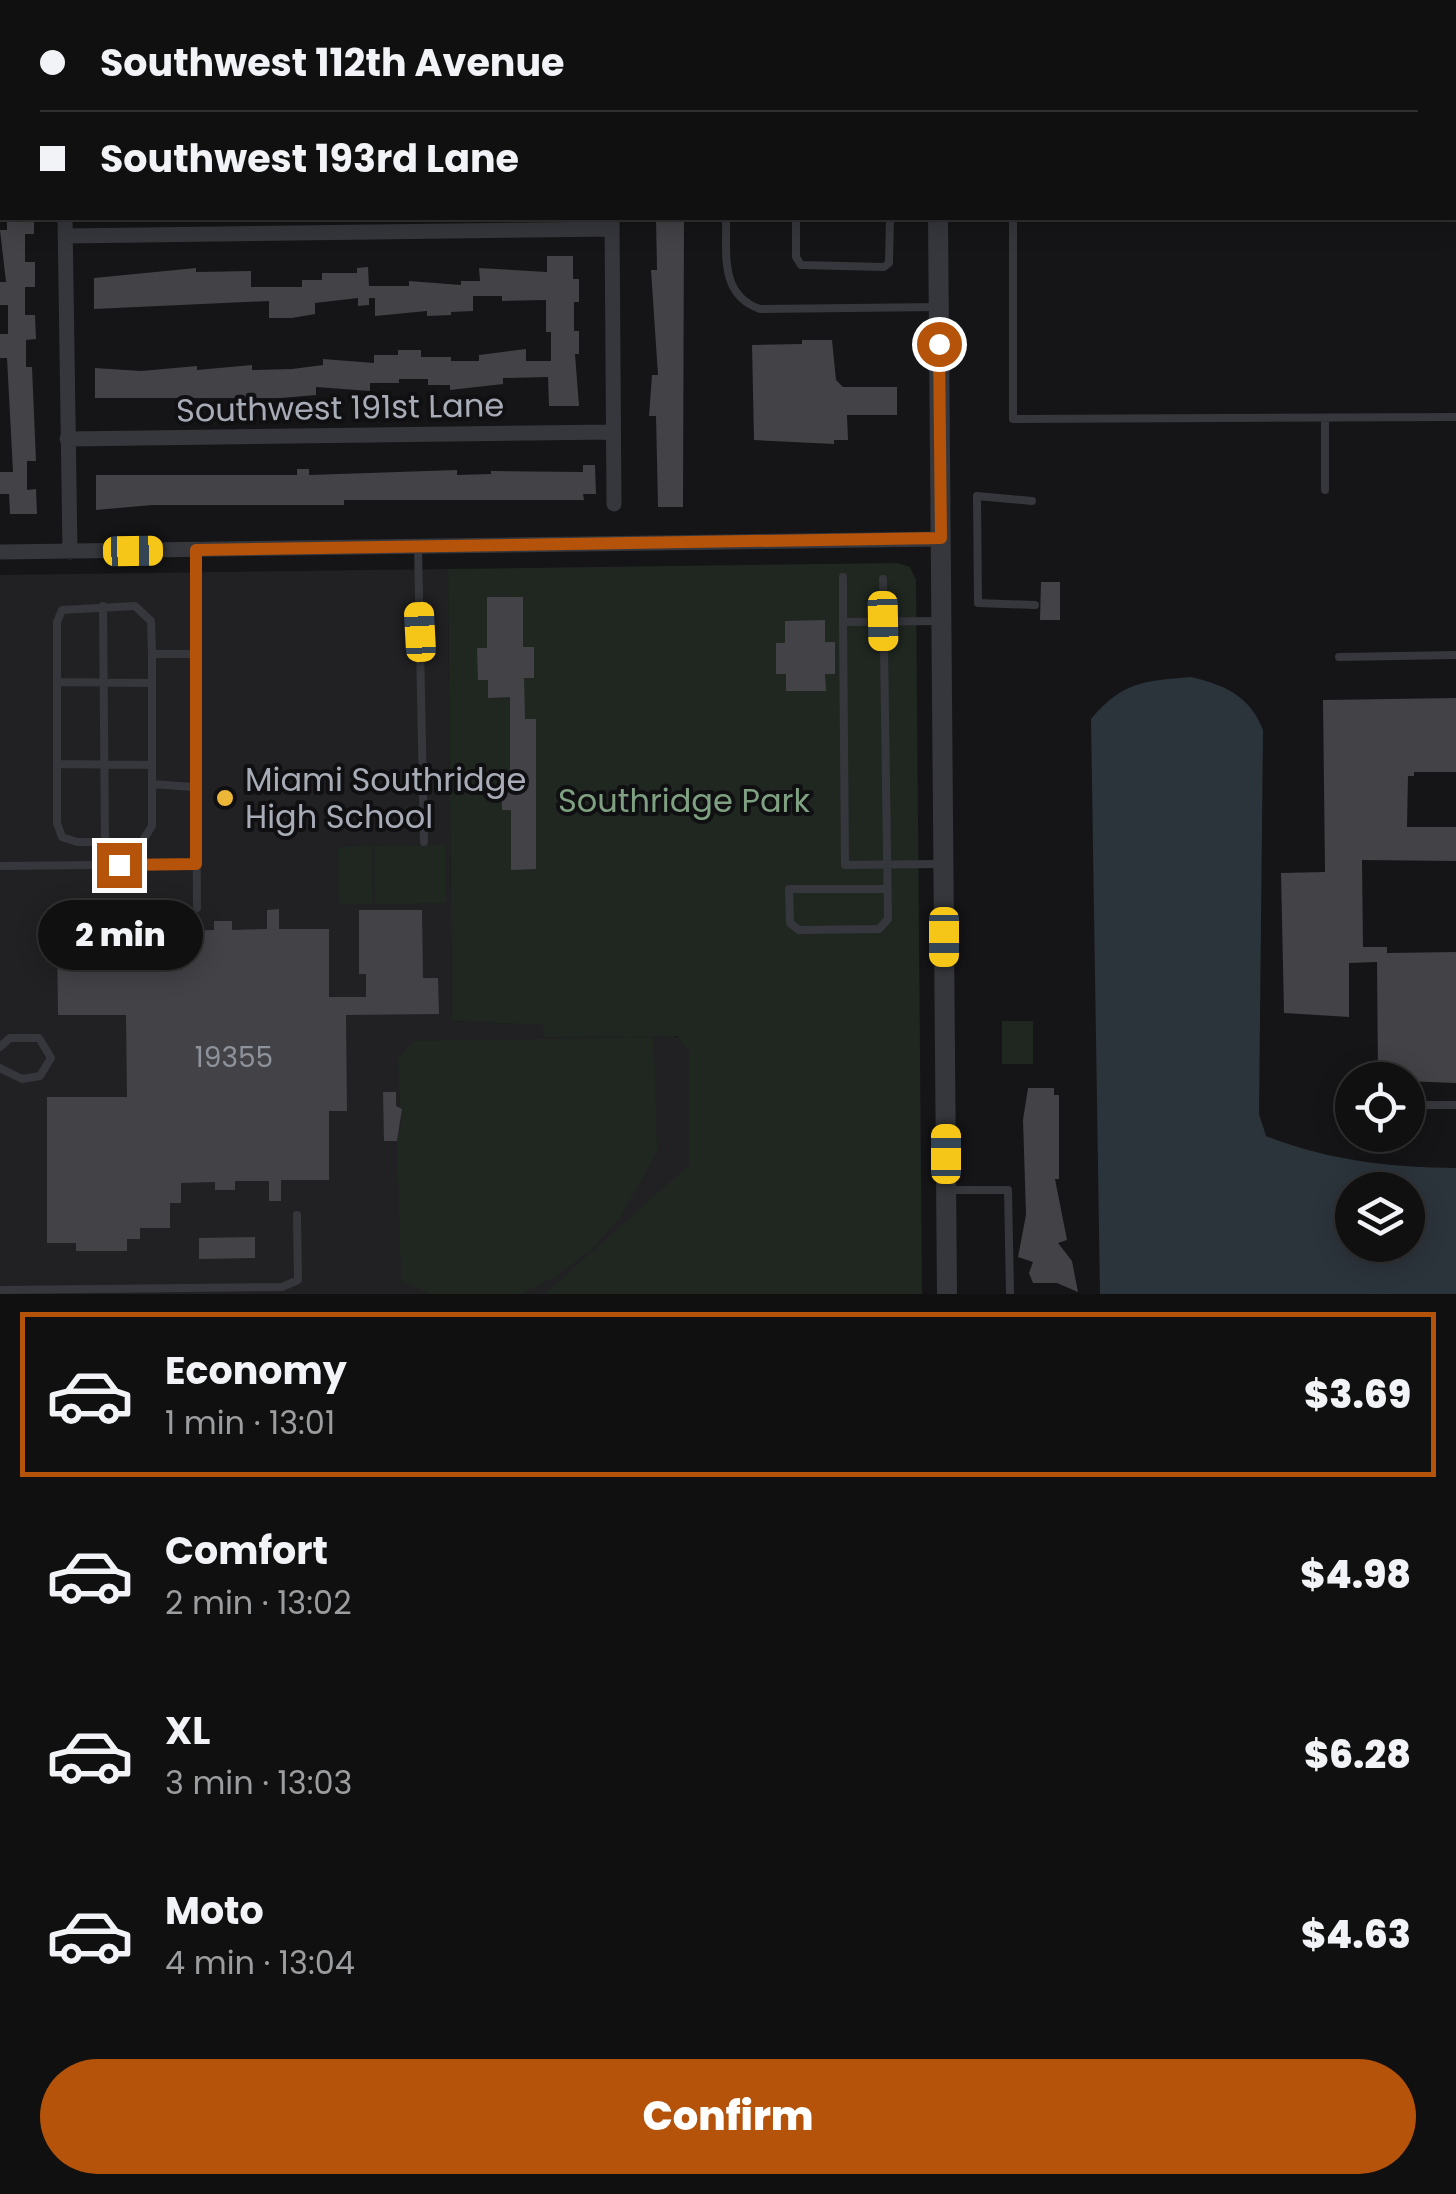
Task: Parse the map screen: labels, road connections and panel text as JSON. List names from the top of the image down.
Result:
{
  "streets": {
    "street": ["Southwest 191st Lane"]
  },
  "parks": ["Southridge Park"],
  "places": ["Miami Southridge High School"],
  "house_numbers": ["19355"],
  "page": {
    "banner": ["Southwest 112th Avenue", "Southwest 193rd Lane"],
    "bubble": "2 min",
    "list": [
      {
        "name": "Economy",
        "note": "1 min · 13:01",
        "value": "$3.69"
      },
      {
        "name": "Comfort",
        "note": "2 min · 13:02",
        "value": "$4.98"
      },
      {
        "name": "XL",
        "note": "3 min · 13:03",
        "value": "$6.28"
      },
      {
        "name": "Moto",
        "note": "4 min · 13:04",
        "value": "$4.63"
      }
    ],
    "buttons": "Confirm"
  }
}
